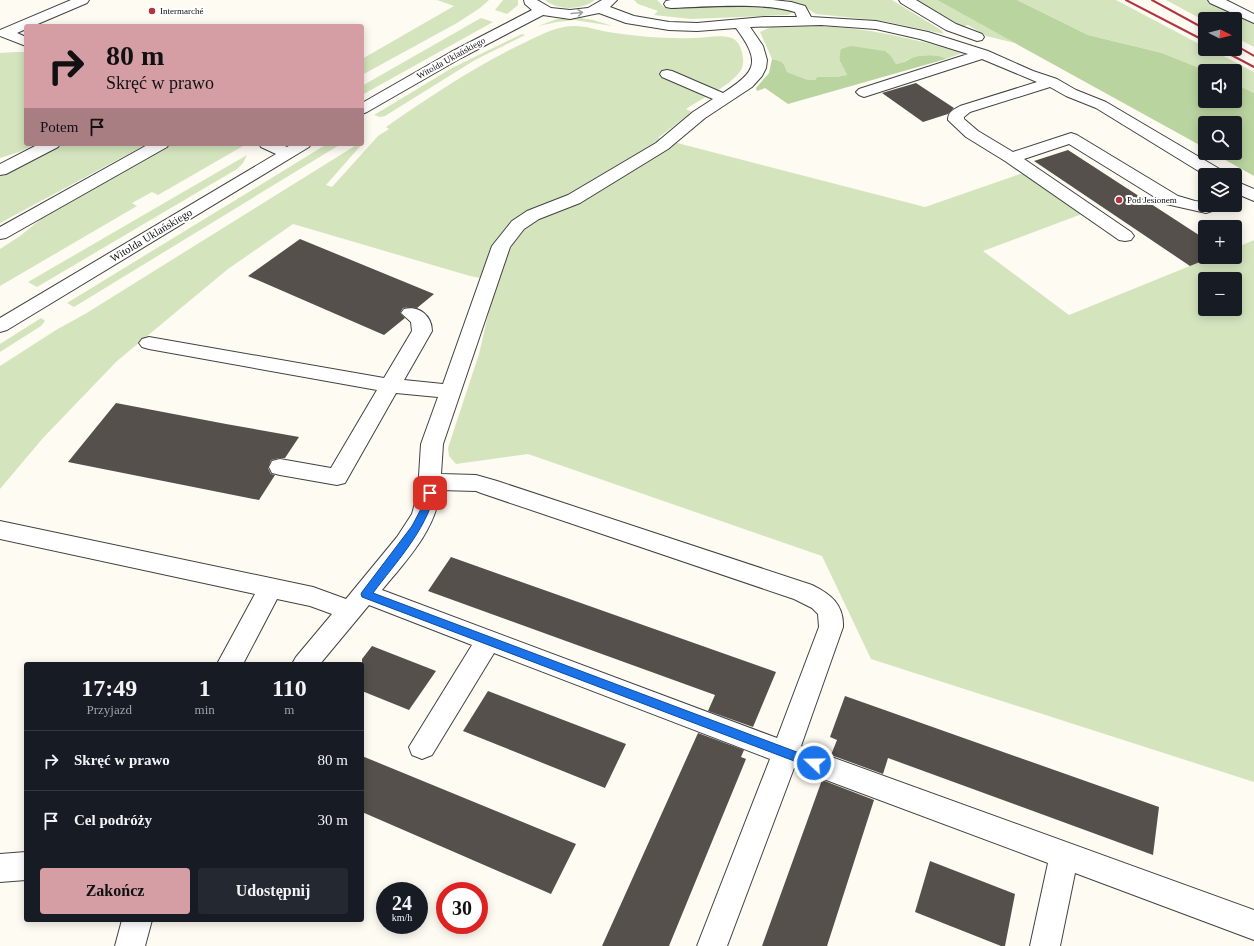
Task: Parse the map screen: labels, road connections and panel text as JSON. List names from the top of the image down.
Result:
{
  "streets": {
    "street": ["Witolda Uklańskiego"]
  },
  "places": ["Intermarché", "Pod Jesionem"],
  "north": "right",
  "page": {
    "map_buttons": ["+", "−"],
    "turn": ["80 m", "Skręć w prawo"],
    "then": "Potem",
    "eta": [
      "17:49",
      "Przyjazd",
      "1",
      "min",
      "110",
      "m"
    ],
    "list": [
      {
        "name": "Skręć w prawo",
        "value": "80 m"
      },
      {
        "name": "Cel podróży",
        "value": "30 m"
      }
    ],
    "buttons": ["Zakończ", "Udostępnij"],
    "speed": "24 km/h",
    "limit": "30"
  }
}
